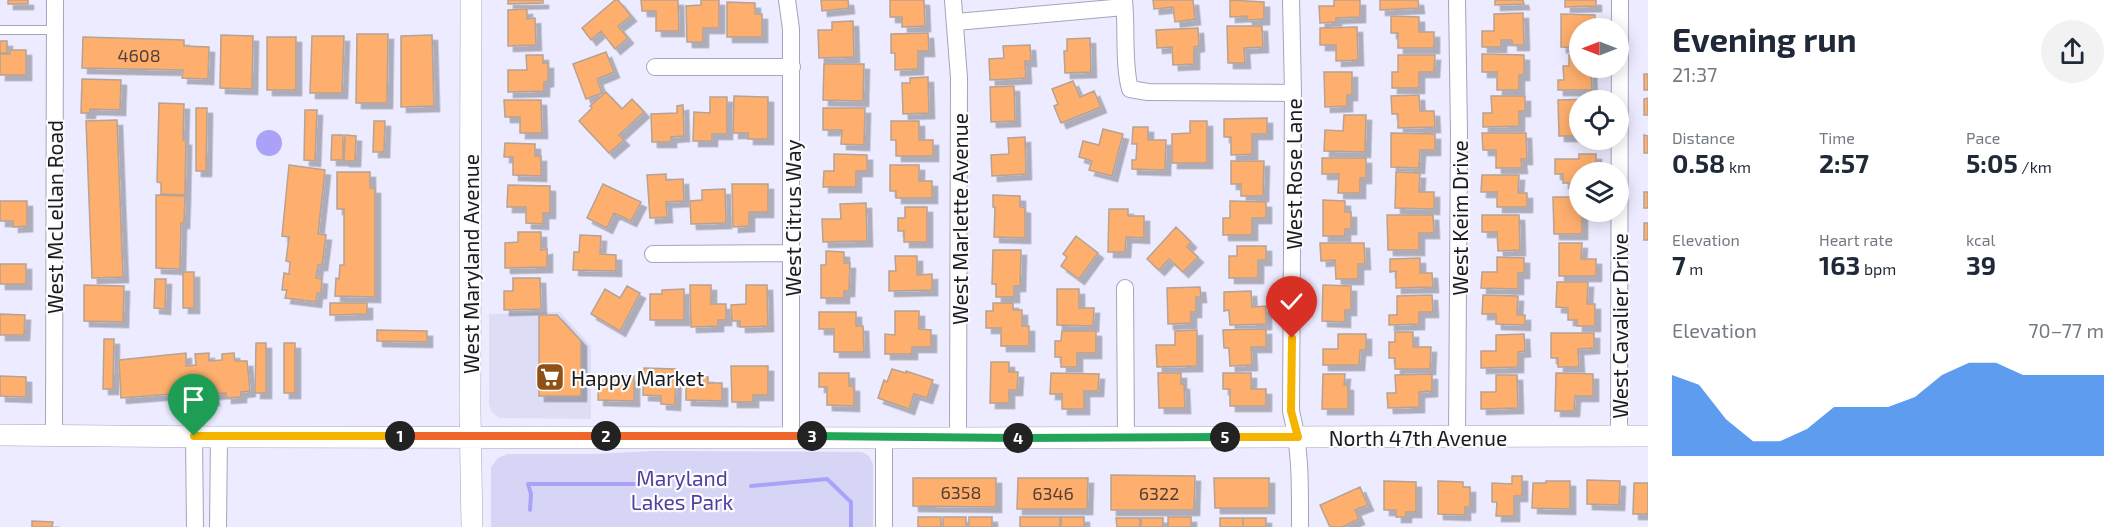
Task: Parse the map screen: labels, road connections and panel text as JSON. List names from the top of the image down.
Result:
{
  "streets": {
    "street": [
      "West Rose Lane",
      "West McLellan Road",
      "West Citrus Way",
      "West Keim Drive",
      "West Marlette Avenue",
      "West Maryland Avenue",
      "West Cavalier Drive",
      "North 47th Avenue"
    ]
  },
  "crossings": [
    ["West Rose Lane", "North 47th Avenue"],
    ["West McLellan Road", "North 47th Avenue"],
    ["West Citrus Way", "North 47th Avenue"],
    ["West Keim Drive", "North 47th Avenue"],
    ["West Marlette Avenue", "North 47th Avenue"],
    ["West Maryland Avenue", "North 47th Avenue"],
    ["West Cavalier Drive", "North 47th Avenue"]
  ],
  "parks": ["Maryland Lakes Park"],
  "places": {
    "supermarket": ["Happy Market"]
  },
  "house_numbers": [
    "4608",
    "6358",
    "6346",
    "6322"
  ],
  "north": "left",
  "page": {
    "heading": ["Evening run", "21:37"],
    "stats": [
      ["Distance", "0.58 km"],
      ["Time", "2:57"],
      ["Pace", "5:05 /km"],
      ["Elevation", "7 m"],
      ["Heart rate", "163 bpm"],
      ["kcal", "39"]
    ],
    "chart": ["Elevation", "70–77 m"],
    "pins": [
      "1",
      "2",
      "3",
      "5",
      "4"
    ]
  }
}
